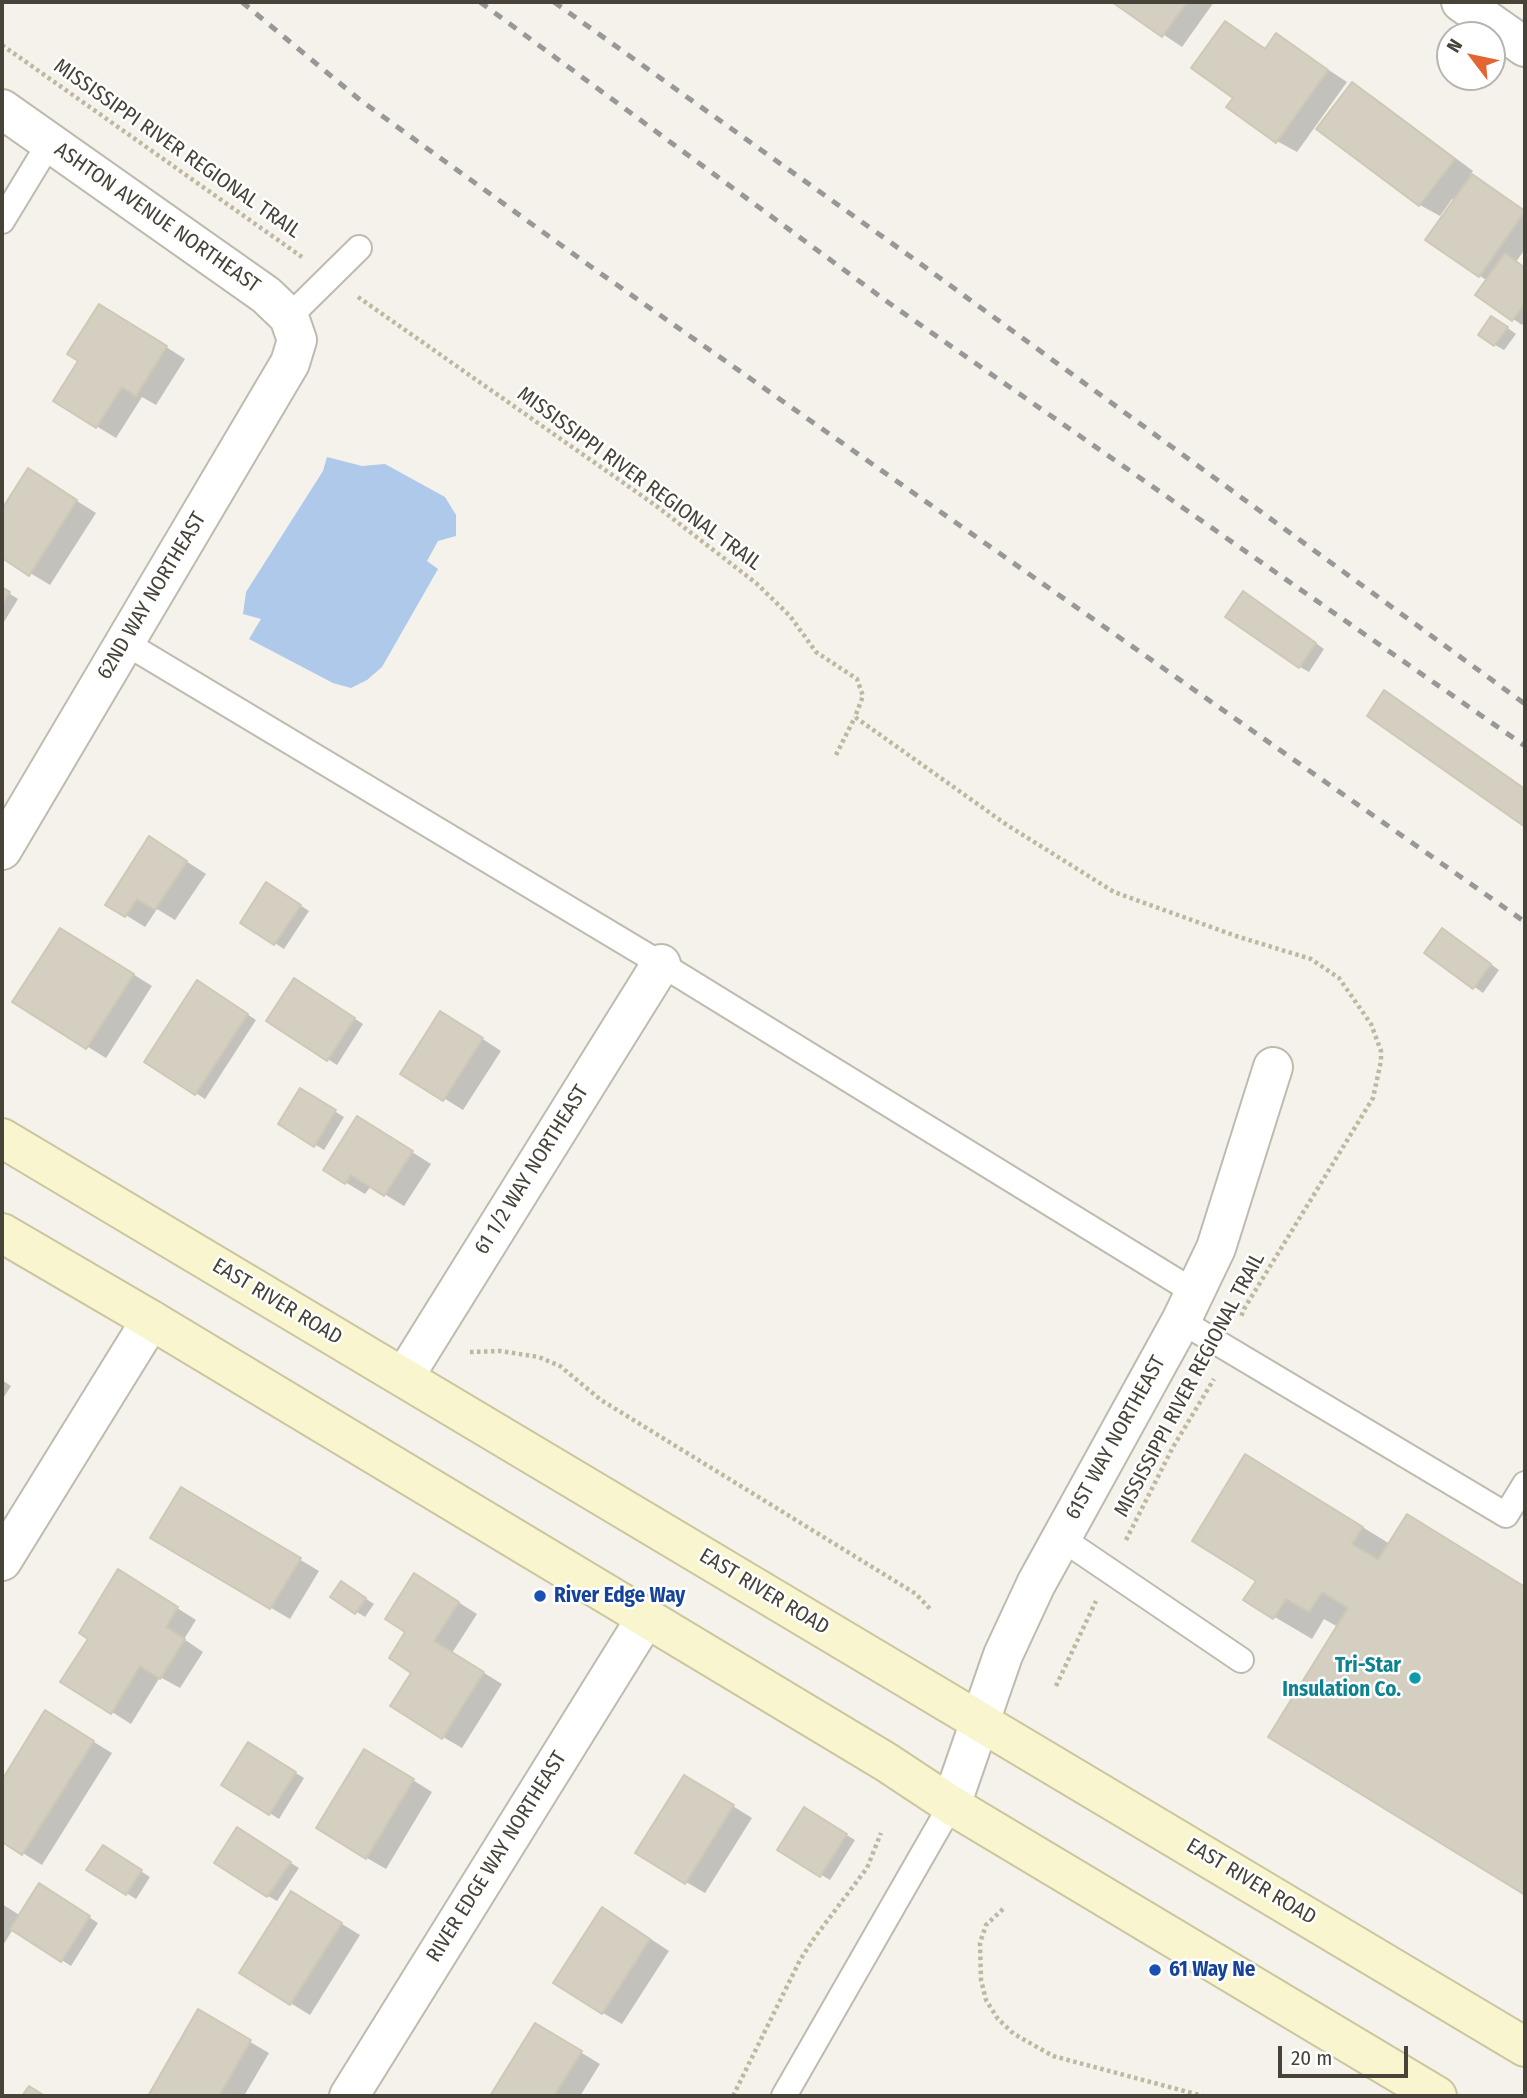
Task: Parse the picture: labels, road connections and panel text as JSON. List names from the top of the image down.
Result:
{
  "streets": {
    "main road": ["EAST RIVER ROAD"],
    "street": [
      "ASHTON AVENUE NORTHEAST",
      "62ND WAY NORTHEAST",
      "61 1/2 WAY NORTHEAST",
      "61ST WAY NORTHEAST",
      "RIVER EDGE WAY NORTHEAST"
    ],
    "path": ["MISSISSIPPI RIVER REGIONAL TRAIL"]
  },
  "crossings": [
    ["ASHTON AVENUE NORTHEAST", "62ND WAY NORTHEAST"],
    ["61 1/2 WAY NORTHEAST", "EAST RIVER ROAD"],
    ["EAST RIVER ROAD", "61ST WAY NORTHEAST"]
  ],
  "places": ["River Edge Way", "Tri-Star Insulation Co.", "61 Way Ne"],
  "scale_bar": "20 m",
  "north": "top left"
}
